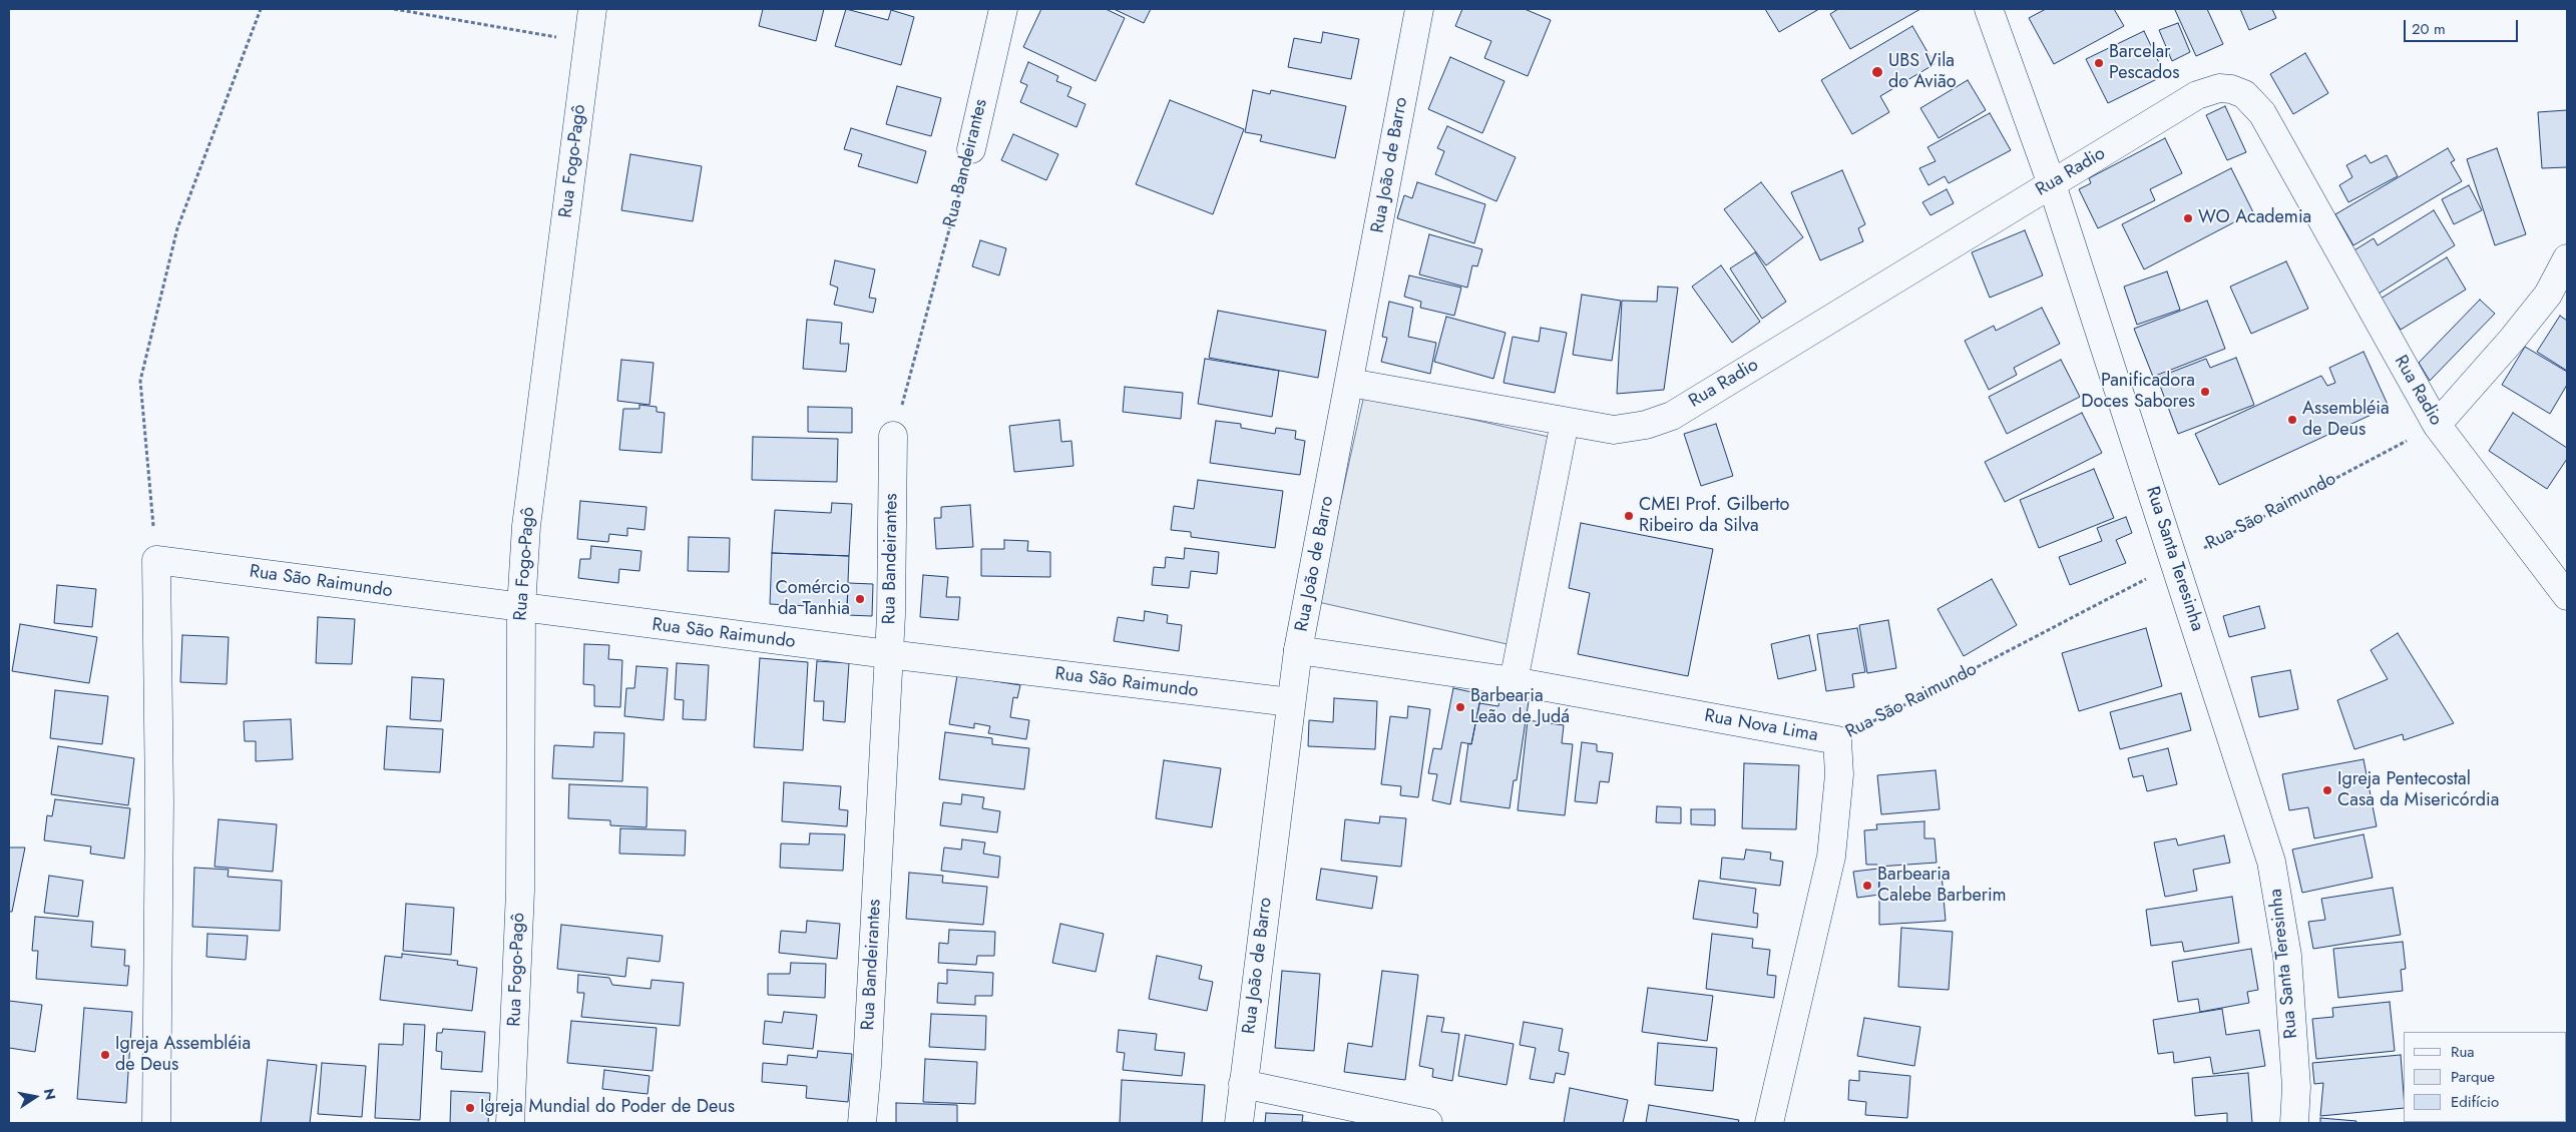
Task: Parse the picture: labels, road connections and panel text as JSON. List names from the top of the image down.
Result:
{
  "streets": {
    "street": [
      "Rua Fogo-Pagô",
      "Rua Bandeirantes",
      "Rua João de Barro",
      "Rua Radio",
      "Rua São Raimundo",
      "Rua Santa Teresinha",
      "Rua Nova Lima"
    ]
  },
  "crossings": [
    ["Rua Fogo-Pagô", "Rua São Raimundo"],
    ["Rua Bandeirantes", "Rua São Raimundo"],
    ["Rua João de Barro", "Rua Radio"],
    ["Rua João de Barro", "Rua São Raimundo"],
    ["Rua João de Barro", "Rua Nova Lima"],
    ["Rua Radio", "Rua São Raimundo"],
    ["Rua Radio", "Rua Santa Teresinha"],
    ["Rua São Raimundo", "Rua Santa Teresinha"],
    ["Rua São Raimundo", "Rua Nova Lima"]
  ],
  "places": [
    "Barcelar Pescados",
    "UBS Vila do Avião",
    "WO Academia",
    "Panificadora Doces Sabores",
    "Assembléia de Deus",
    "CMEI Prof. Gilberto Ribeiro da Silva",
    "Comércio da Tanhia",
    "Barbearia Leão de Judá",
    "Igreja Pentecostal Casa da Misericórdia",
    "Barbearia Calebe Barberim",
    "Igreja Assembléia de Deus",
    "Igreja Mundial do Poder de Deus"
  ],
  "legend": ["Rua", "Parque", "Edifício"],
  "scale_bar": "20 m",
  "north": "right"
}
